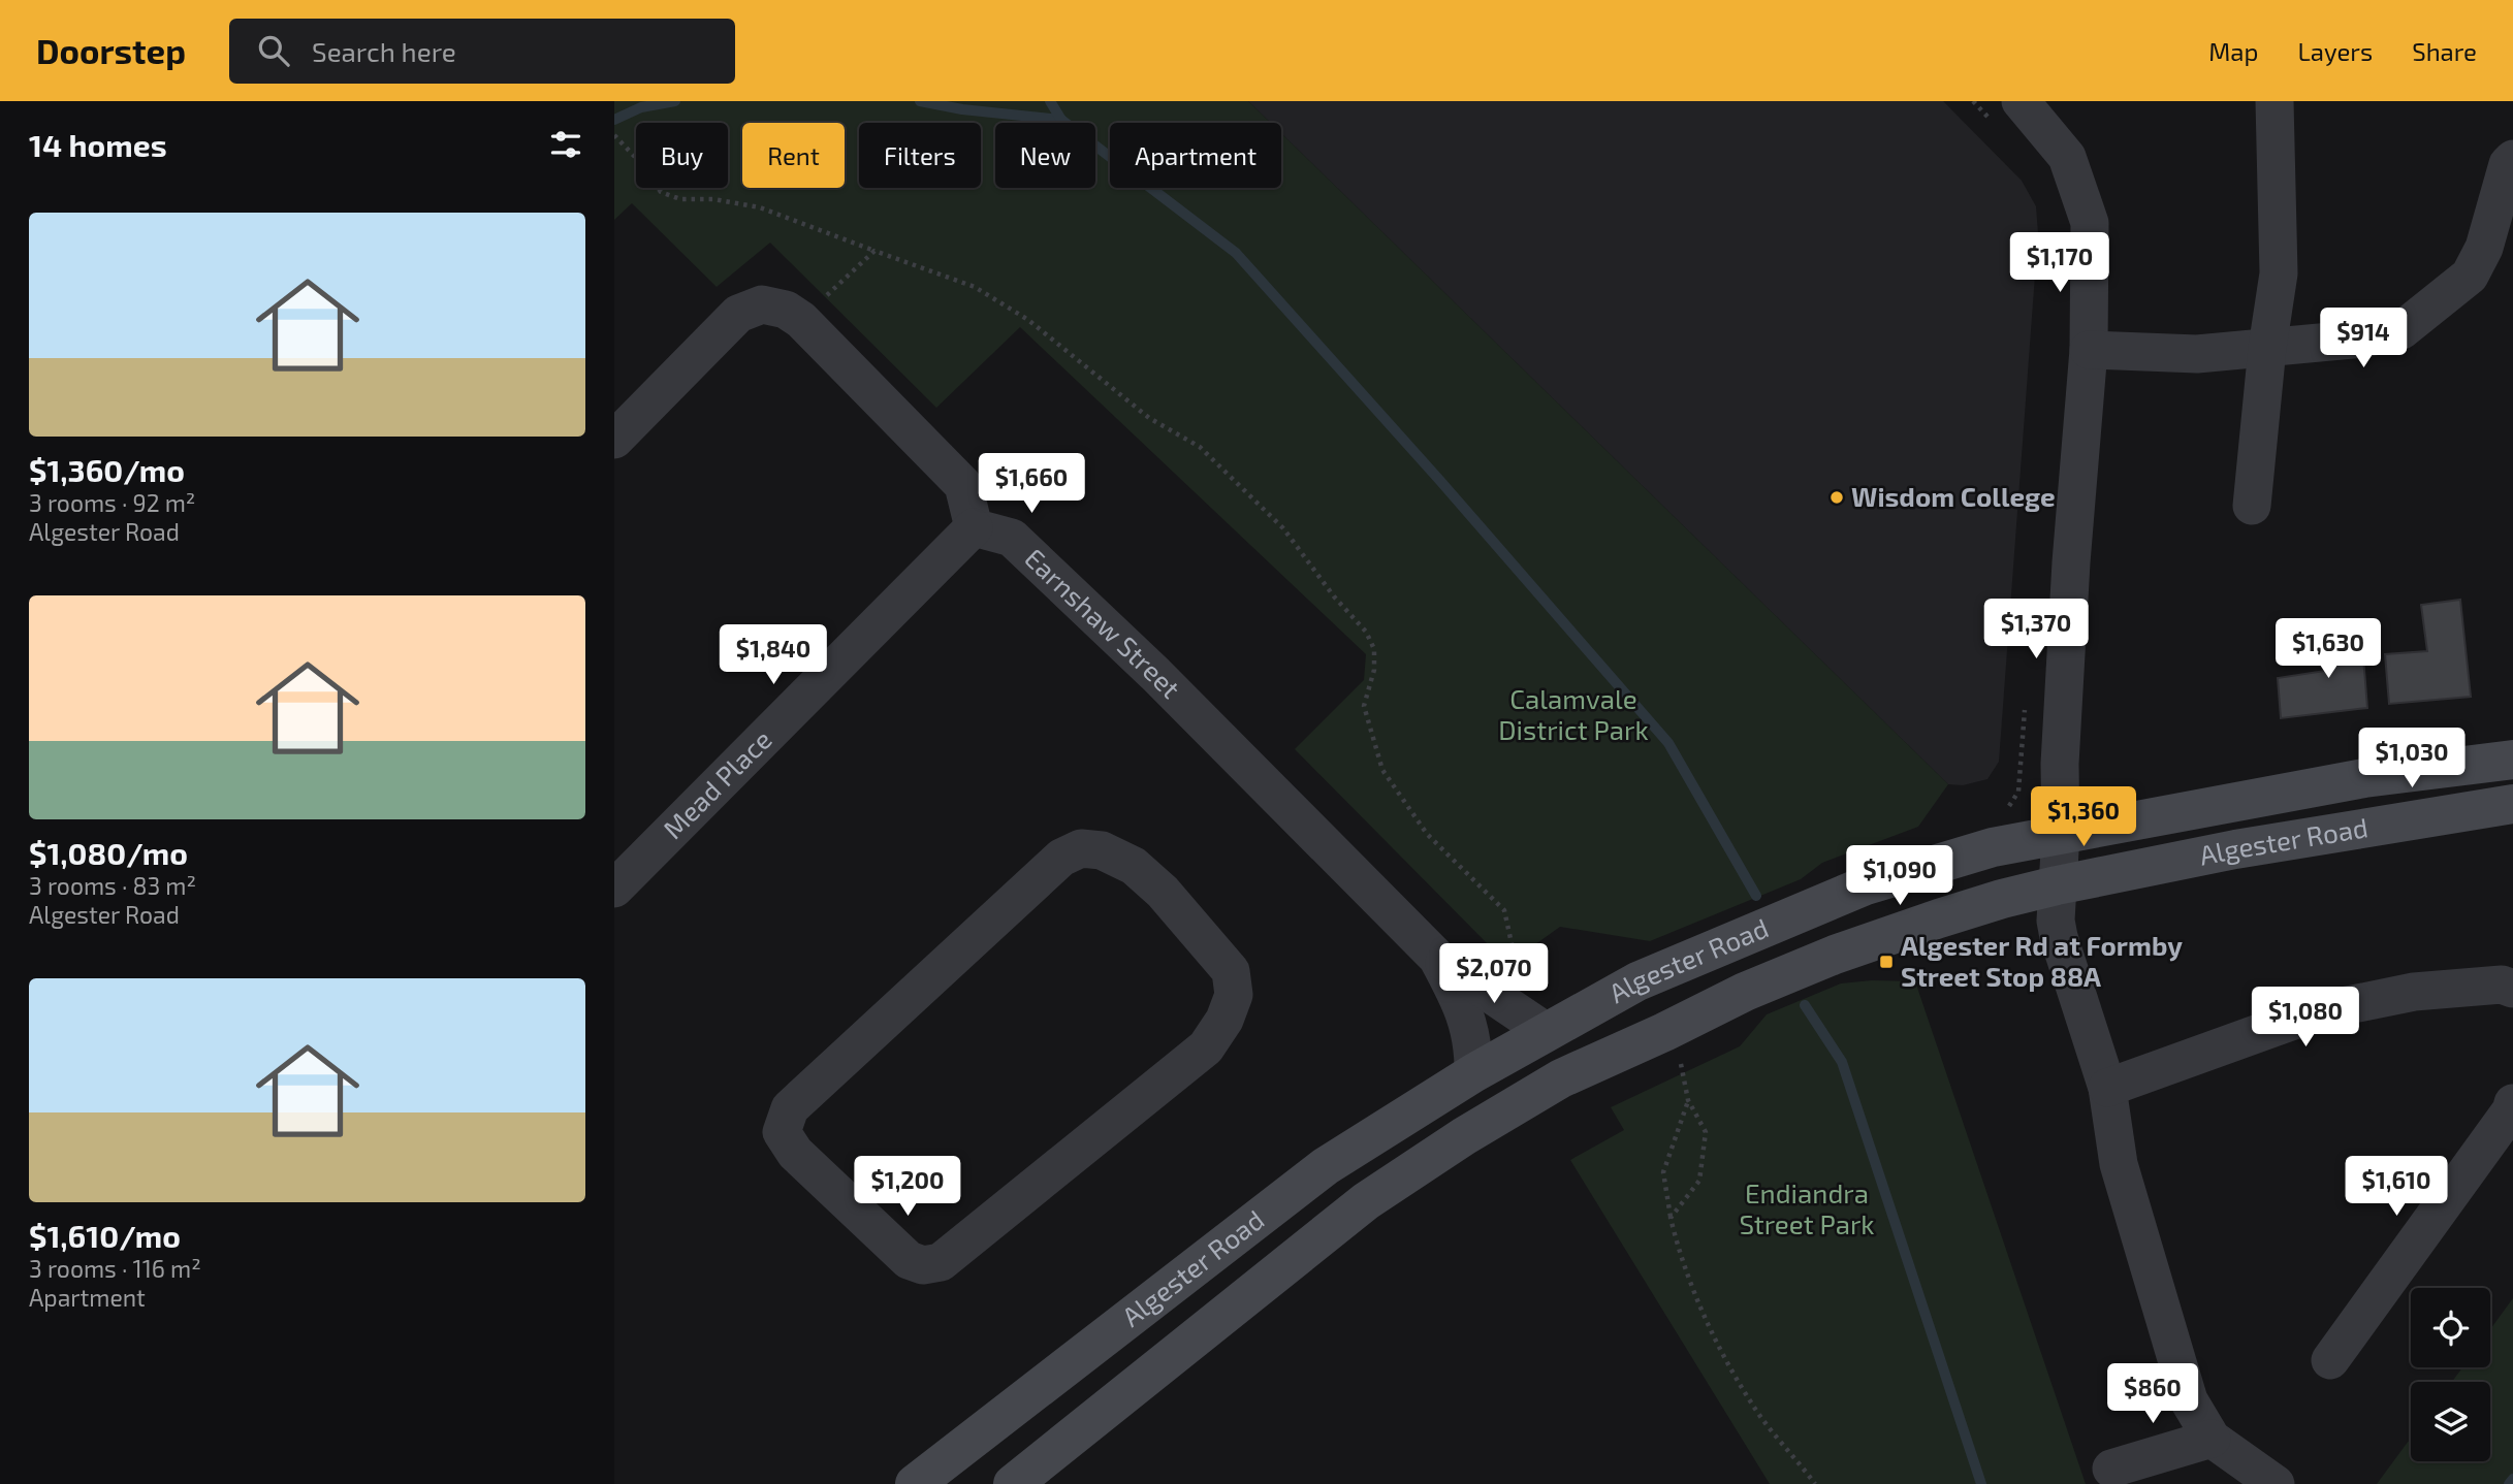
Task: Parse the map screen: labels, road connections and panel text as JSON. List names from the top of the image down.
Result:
{
  "streets": {
    "main road": ["Algester Road"],
    "street": ["Earnshaw Street", "Mead Place"]
  },
  "crossings": [
    ["Earnshaw Street", "Mead Place"],
    ["Earnshaw Street", "Algester Road"]
  ],
  "parks": ["Calamvale District Park", "Endiandra Street Park"],
  "places": {
    "other": ["Wisdom College"],
    "transit": ["Algester Rd at Formby Street Stop 88A"]
  },
  "page": {
    "header": "Doorstep",
    "search": "Search here",
    "nav": ["Map", "Layers", "Share"],
    "heading": "14 homes",
    "chip": [
      "Buy",
      "Rent",
      "Filters",
      "New",
      "Apartment"
    ],
    "list": [
      {
        "name": "$1,360/mo",
        "note": "3 rooms · 92 m² · Algester Road"
      },
      {
        "name": "$1,080/mo",
        "note": "3 rooms · 83 m² · Algester Road"
      },
      {
        "name": "$1,610/mo",
        "note": "3 rooms · 116 m² · Apartment"
      }
    ],
    "price": [
      "$1,170",
      "$914",
      "$1,660",
      "$1,370",
      "$1,630",
      "$1,840",
      "$1,030",
      "$1,360",
      "$1,090",
      "$2,070",
      "$1,080",
      "$1,200",
      "$1,610",
      "$860"
    ]
  }
}
